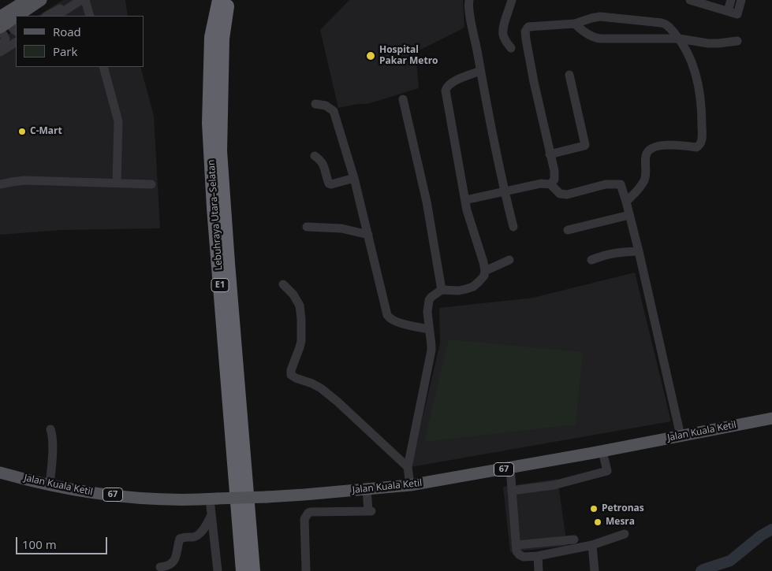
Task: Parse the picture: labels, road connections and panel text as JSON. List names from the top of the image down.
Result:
{
  "streets": {
    "highway": ["Lebuhraya Utara–Selatan", "E1"],
    "main road": ["Jalan Kuala Ketil", "67"]
  },
  "places": [
    "Hospital Pakar Metro",
    "C-Mart",
    "Petronas",
    "Mesra"
  ],
  "legend": ["Road", "Park"],
  "scale_bar": "100 m"
}
